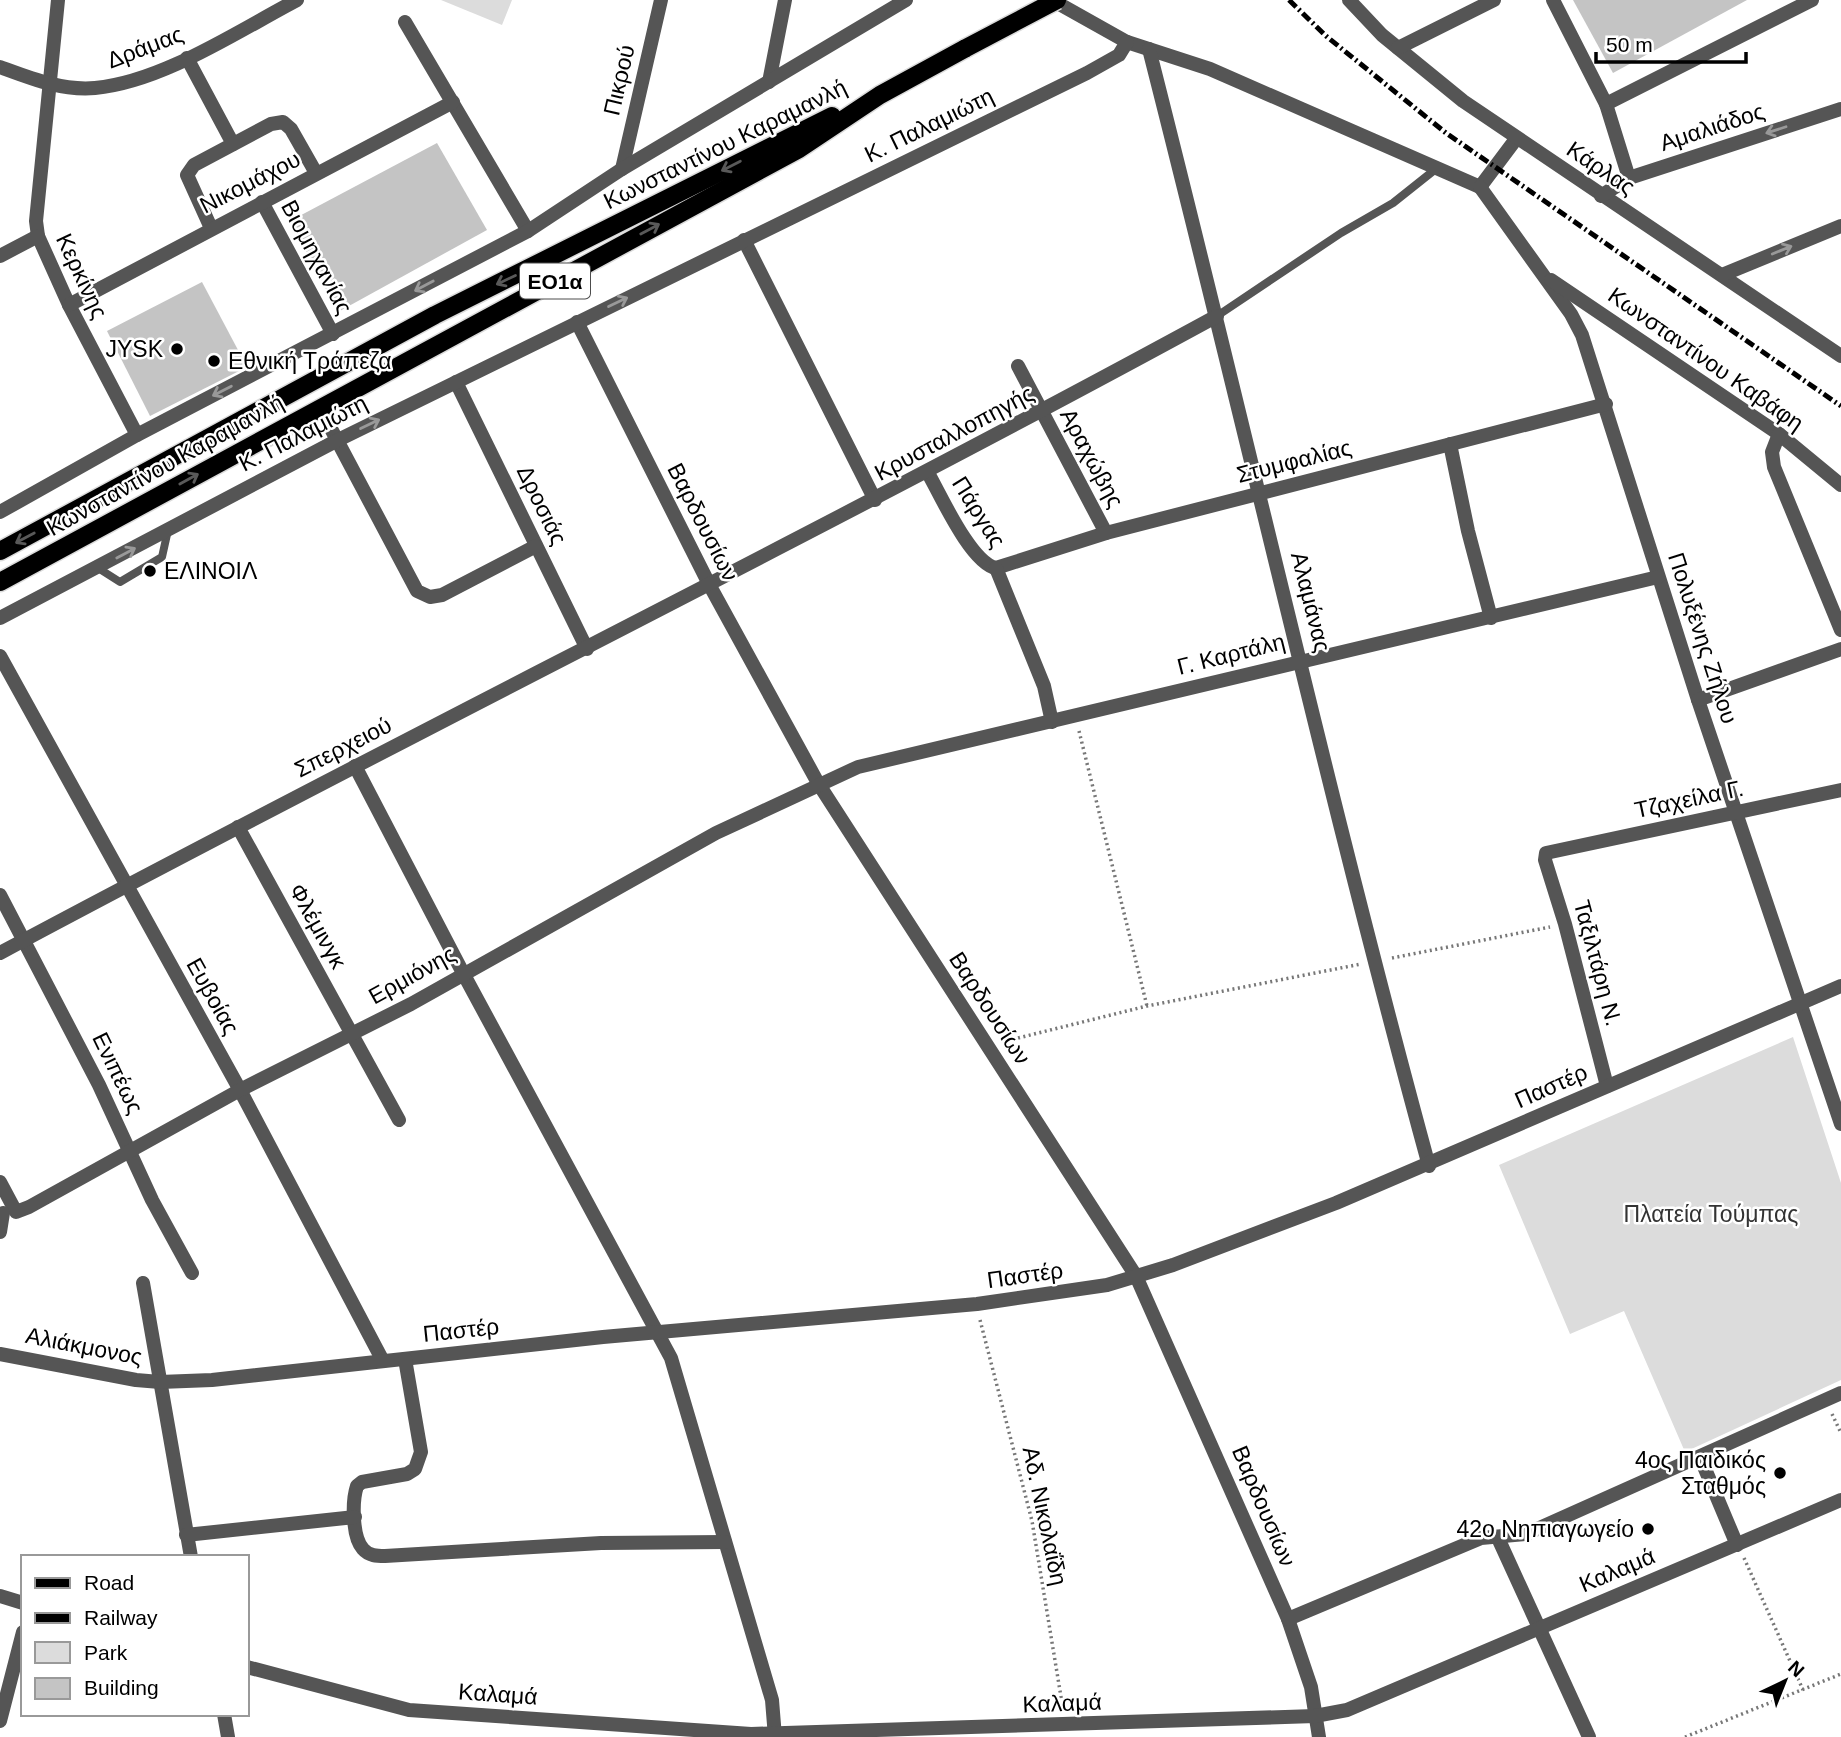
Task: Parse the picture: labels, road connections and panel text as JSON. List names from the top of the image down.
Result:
{
  "streets": {
    "main road": ["Κωνσταντίνου Καραμανλή", "ΕΟ1α"],
    "street": [
      "Δράμας",
      "Πικρού",
      "Κ. Παλαμιώτη",
      "Αμαλιάδος",
      "Κάρλας",
      "Νικομάχου",
      "Βιομηχανίας",
      "Κερκίνης",
      "Κωνσταντίνου Καβάφη",
      "Κρυσταλλοπηγής",
      "Αραχώβης",
      "Στυμφαλίας",
      "Δροσιάς",
      "Πάργας",
      "Βαρδουσίων",
      "Αλαμάνας",
      "Πολυξένης Ζήλου",
      "Γ. Καρτάλη",
      "Σπερχειού",
      "Τζαχείλα Γ.",
      "Φλέμινγκ",
      "Ταξιλτάρη Ν.",
      "Ερμιόνης",
      "Ευβοίας",
      "Ενιπέως",
      "Παστέρ",
      "Αλιάκμονος",
      "Καλαμά"
    ],
    "path": ["Αδ. Νικολαΐδη"]
  },
  "crossings": [
    ["Δράμας", "Κερκίνης"],
    ["Πικρού", "Κωνσταντίνου Καραμανλή"],
    ["Κ. Παλαμιώτη", "Δροσιάς"],
    ["Κ. Παλαμιώτη", "Βαρδουσίων"],
    ["Αμαλιάδος", "Κάρλας"],
    ["Κωνσταντίνου Καραμανλή", "Βιομηχανίας"],
    ["Κωνσταντίνου Καραμανλή", "Κερκίνης"],
    ["Κωνσταντίνου Καραμανλή", "ΕΟ1α"],
    ["Νικομάχου", "Βιομηχανίας"],
    ["Νικομάχου", "Κερκίνης"],
    ["Κωνσταντίνου Καβάφη", "Πολυξένης Ζήλου"],
    ["Κρυσταλλοπηγής", "Αραχώβης"],
    ["Κρυσταλλοπηγής", "Πάργας"],
    ["Κρυσταλλοπηγής", "Βαρδουσίων"],
    ["Κρυσταλλοπηγής", "Αλαμάνας"],
    ["Κρυσταλλοπηγής", "Σπερχειού"],
    ["Αραχώβης", "Στυμφαλίας"],
    ["Στυμφαλίας", "Πάργας"],
    ["Στυμφαλίας", "Αλαμάνας"],
    ["Στυμφαλίας", "Πολυξένης Ζήλου"],
    ["Δροσιάς", "Σπερχειού"],
    ["Βαρδουσίων", "Γ. Καρτάλη"],
    ["Βαρδουσίων", "Σπερχειού"],
    ["Βαρδουσίων", "Ερμιόνης"],
    ["Βαρδουσίων", "Παστέρ"],
    ["Βαρδουσίων", "Καλαμά"],
    ["Αλαμάνας", "Γ. Καρτάλη"],
    ["Αλαμάνας", "Παστέρ"],
    ["Πολυξένης Ζήλου", "Γ. Καρτάλη"],
    ["Πολυξένης Ζήλου", "Τζαχείλα Γ."],
    ["Πολυξένης Ζήλου", "Παστέρ"],
    ["Γ. Καρτάλη", "Ερμιόνης"],
    ["Σπερχειού", "Φλέμινγκ"],
    ["Σπερχειού", "Ευβοίας"],
    ["Σπερχειού", "Ενιπέως"],
    ["Τζαχείλα Γ.", "Ταξιλτάρη Ν."],
    ["Φλέμινγκ", "Ερμιόνης"],
    ["Ταξιλτάρη Ν.", "Παστέρ"],
    ["Ερμιόνης", "Ευβοίας"],
    ["Ερμιόνης", "Ενιπέως"],
    ["Ευβοίας", "Παστέρ"],
    ["Παστέρ", "Αλιάκμονος"],
    ["Παστέρ", "Αδ. Νικολαΐδη"],
    ["Αδ. Νικολαΐδη", "Καλαμά"]
  ],
  "parks": ["Πλατεία Τούμπας"],
  "places": [
    "JYSK",
    "Εθνική Τράπεζα",
    "ΕΛΙΝΟΙΛ",
    "4ος Παιδικός Σταθμός",
    "42ο Νηπιαγωγείο"
  ],
  "legend": [
    "Road",
    "Railway",
    "Park",
    "Building"
  ],
  "scale_bar": "50 m",
  "north": "top right"
}
